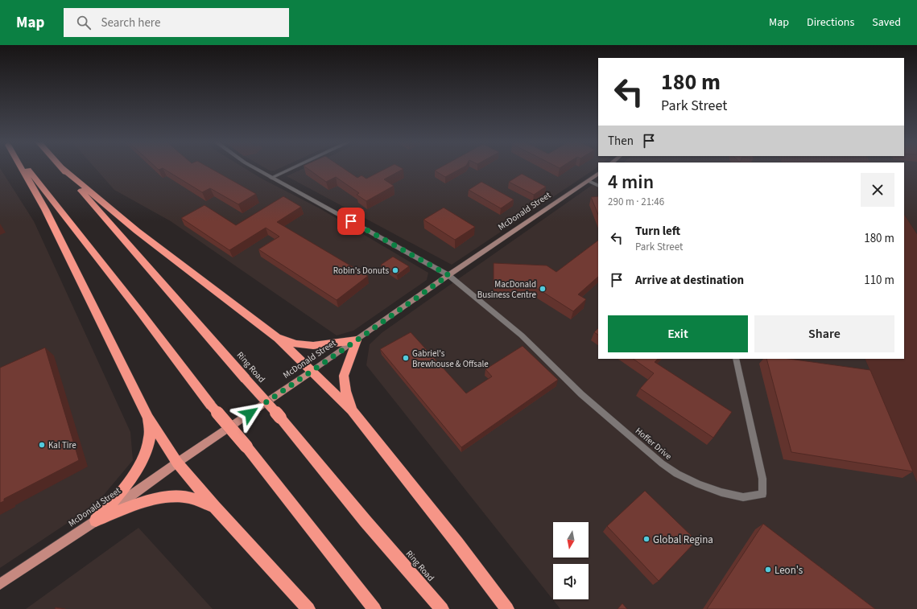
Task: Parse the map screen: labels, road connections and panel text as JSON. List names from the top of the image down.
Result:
{
  "streets": {
    "highway": ["Ring Road"],
    "main road": ["McDonald Street"],
    "street": ["Hoffer Drive"]
  },
  "crossings": [
    ["McDonald Street", "Hoffer Drive"]
  ],
  "places": [
    "Robin's Donuts",
    "MacDonald Business Centre",
    "Gabriel's Brewhouse & Offsale",
    "Kal Tire",
    "Global Regina",
    "Leon's"
  ],
  "north": "bottom",
  "page": {
    "header": "Map",
    "search": "Search here",
    "nav": ["Map", "Directions", "Saved"],
    "turn": ["180 m", "Park Street"],
    "then": "Then",
    "heading": ["4 min", "290 m · 21:46"],
    "list": [
      {
        "name": "Turn left",
        "note": "Park Street",
        "value": "180 m"
      },
      {
        "name": "Arrive at destination",
        "value": "110 m"
      }
    ],
    "buttons": ["Exit", "Share"]
  }
}
